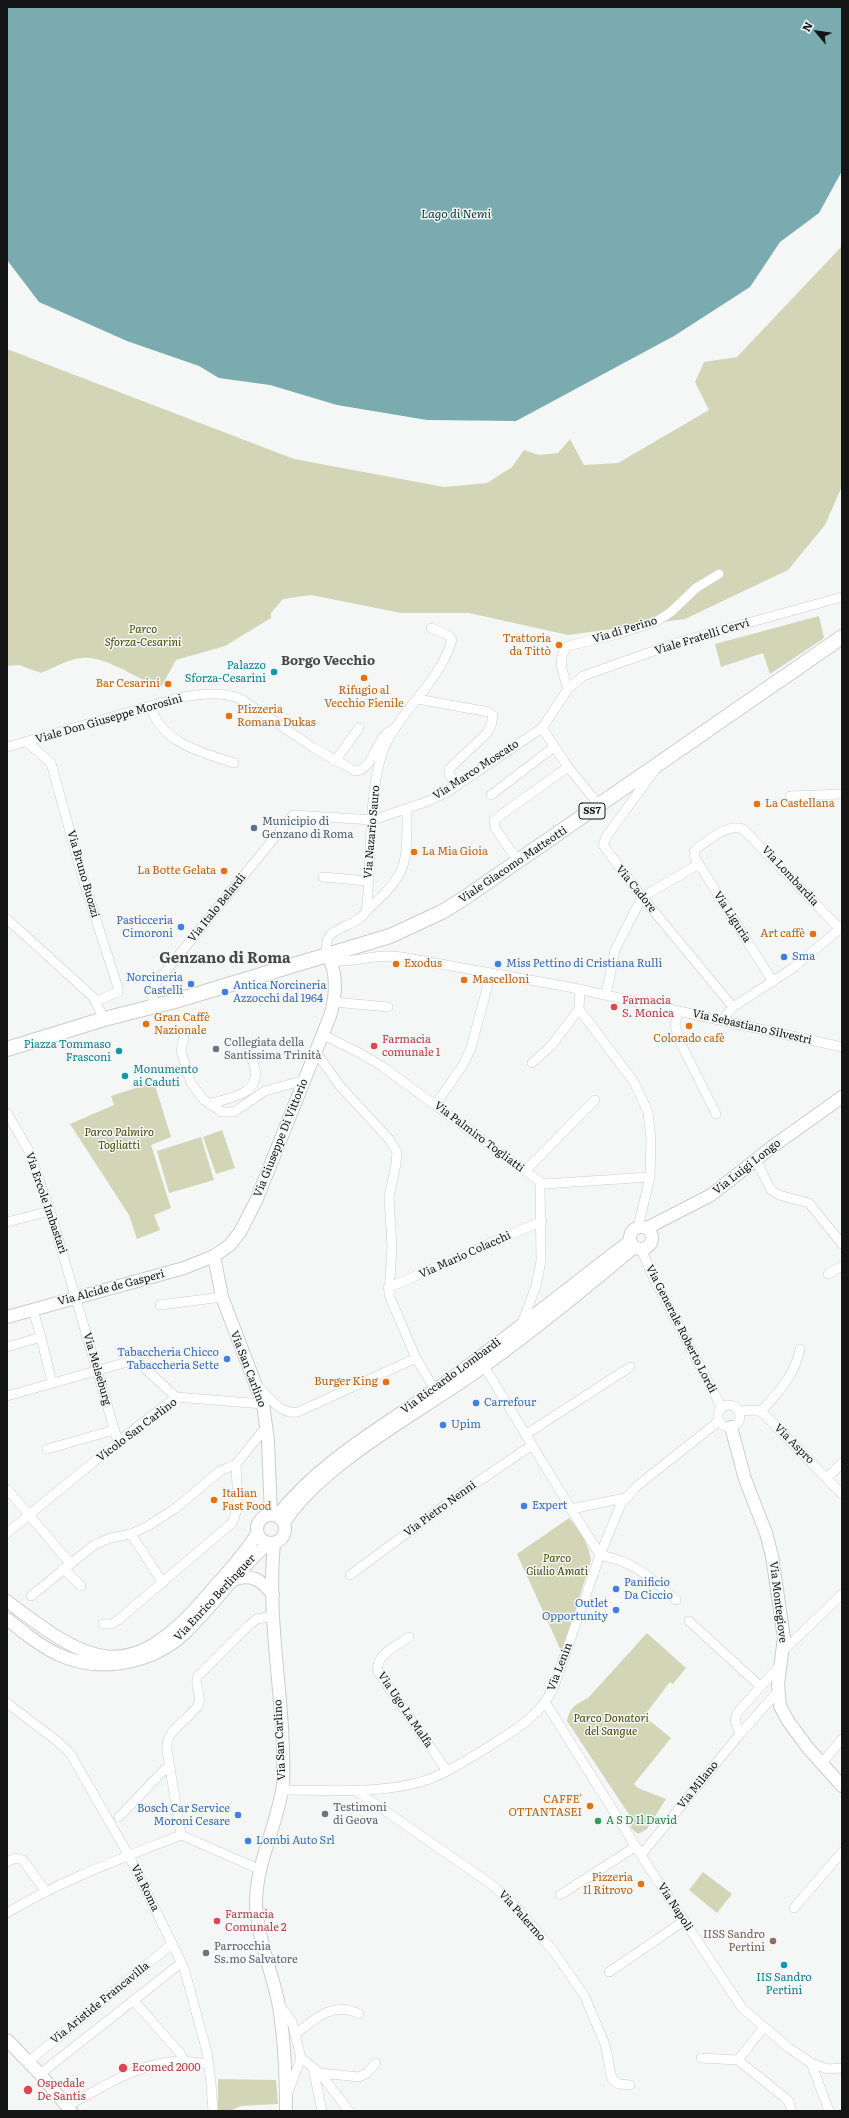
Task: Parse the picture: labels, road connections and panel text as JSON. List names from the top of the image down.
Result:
{
  "streets": {
    "main road": [
      "SS7",
      "Viale Giacomo Matteotti",
      "Via Giuseppe Di Vittorio",
      "Via Luigi Longo",
      "Via Alcide de Gasperi",
      "Via San Carlino",
      "Via Riccardo Lombardi",
      "Via Enrico Berlinguer",
      "Via Montegiove"
    ],
    "street": [
      "Via di Perino",
      "Viale Fratelli Cervi",
      "Viale Don Giuseppe Morosini",
      "Via Marco Moscato",
      "Via Nazario Sauro",
      "Via Bruno Buozzi",
      "Via Lombardia",
      "Via Cadore",
      "Via Italo Belardi",
      "Via Liguria",
      "Via Sebastiano Silvestri",
      "Via Palmiro Togliatti",
      "Via Ercole Imbastari",
      "Via Mario Colacchi",
      "Via Generale Roberto Lordi",
      "Via Melseburg",
      "Vicolo San Carlino",
      "Via Aspro",
      "Via Pietro Nenni",
      "Via Lenin",
      "Via Ugo La Malfa",
      "Via Milano",
      "Via Roma",
      "Via Napoli",
      "Via Palermo",
      "Via Aristide Francavilla"
    ]
  },
  "crossings": [
    ["Via di Perino", "Viale Fratelli Cervi"],
    ["Viale Fratelli Cervi", "Via Marco Moscato"],
    ["Viale Don Giuseppe Morosini", "Via Bruno Buozzi"],
    ["Via Marco Moscato", "Via Nazario Sauro"],
    ["Via Marco Moscato", "Via Italo Belardi"],
    ["SS7", "Viale Giacomo Matteotti"],
    ["SS7", "Via Italo Belardi"],
    ["SS7", "Via Sebastiano Silvestri"],
    ["SS7", "Via Giuseppe Di Vittorio"],
    ["Via Nazario Sauro", "Via Italo Belardi"],
    ["Viale Giacomo Matteotti", "Via Cadore"],
    ["Viale Giacomo Matteotti", "Via Sebastiano Silvestri"],
    ["Viale Giacomo Matteotti", "Via Giuseppe Di Vittorio"],
    ["Via Lombardia", "Via Liguria"],
    ["Via Sebastiano Silvestri", "Via Giuseppe Di Vittorio"],
    ["Via Palmiro Togliatti", "Via Giuseppe Di Vittorio"],
    ["Via Giuseppe Di Vittorio", "Via Alcide de Gasperi"],
    ["Via Giuseppe Di Vittorio", "Via San Carlino"],
    ["Via Ercole Imbastari", "Via Alcide de Gasperi"],
    ["Via Ercole Imbastari", "Via Melseburg"],
    ["Via Alcide de Gasperi", "Via Melseburg"],
    ["Via Alcide de Gasperi", "Via San Carlino"],
    ["Via Generale Roberto Lordi", "Via Riccardo Lombardi"],
    ["Via Generale Roberto Lordi", "Via Montegiove"],
    ["Via Generale Roberto Lordi", "Via Lenin"],
    ["Via Melseburg", "Vicolo San Carlino"],
    ["Via San Carlino", "Via Riccardo Lombardi"],
    ["Via San Carlino", "Vicolo San Carlino"],
    ["Via San Carlino", "Via Enrico Berlinguer"],
    ["Via San Carlino", "Via Lenin"],
    ["Via Riccardo Lombardi", "Via Enrico Berlinguer"],
    ["Via Montegiove", "Via Lenin"],
    ["Via Montegiove", "Via Milano"],
    ["Via Lenin", "Via Ugo La Malfa"],
    ["Via Lenin", "Via Napoli"],
    ["Via Lenin", "Via Palermo"],
    ["Via Milano", "Via Napoli"],
    ["Via Roma", "Via Aristide Francavilla"]
  ],
  "districts": ["Borgo Vecchio", "Genzano di Roma"],
  "water": ["Lago di Nemi"],
  "parks": [
    "Parco Sforza-Cesarini",
    "Parco Palmiro Togliatti",
    "Parco Giulio Amati",
    "Parco Donatori del Sangue"
  ],
  "places": [
    "Trattoria da Tittò",
    "Palazzo Sforza-Cesarini",
    "Rifugio al Vecchio Fienile",
    "Bar Cesarini",
    "PIizzeria Romana Dukas",
    "La Castellana",
    "Municipio di Genzano di Roma",
    "La Mia Gioia",
    "La Botte Gelata",
    "Pasticceria Cimoroni",
    "Art caffè",
    "Sma",
    "Exodus",
    "Miss Pettino di Cristiana Rulli",
    "Mascelloni",
    "Norcineria Castelli",
    "Antica Norcineria Azzocchi dal 1964",
    "Farmacia S. Monica",
    "Gran Caffè Nazionale",
    "Colorado cafè",
    "Farmacia comunale 1",
    "Collegiata della Santissima Trinità",
    "Piazza Tommaso Frasconi",
    "Monumento ai Caduti",
    "Tabaccheria Chicco Tabaccheria Sette",
    "Burger King",
    "Carrefour",
    "Upim",
    "Italian Fast Food",
    "Expert",
    "Panificio Da Ciccio",
    "Outlet Opportunity",
    "CAFFE' OTTANTASEI",
    "Testimoni di Geova",
    "Bosch Car Service Moroni Cesare",
    "A S D Il David",
    "Lombi Auto Srl",
    "Pizzeria Il Ritrovo",
    "Farmacia Comunale 2",
    "IISS Sandro Pertini",
    "Parrocchia Ss.mo Salvatore",
    "IIS Sandro Pertini",
    "Ecomed 2000",
    "Ospedale De Santis"
  ],
  "north": "top left"
}
